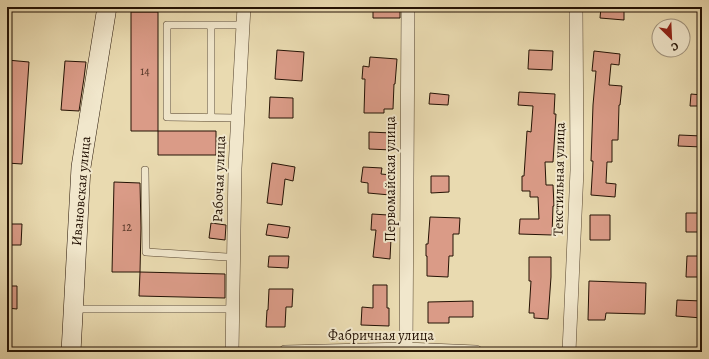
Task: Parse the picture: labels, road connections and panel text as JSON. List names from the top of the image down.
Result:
{
  "streets": {
    "street": [
      "Рабочая улица",
      "Первомайская улица",
      "Текстильная улица",
      "Ивановская улица",
      "Фабричная улица"
    ]
  },
  "crossings": [
    ["Первомайская улица", "Фабричная улица"]
  ],
  "house_numbers": ["14", "12"],
  "north": "bottom right"
}
